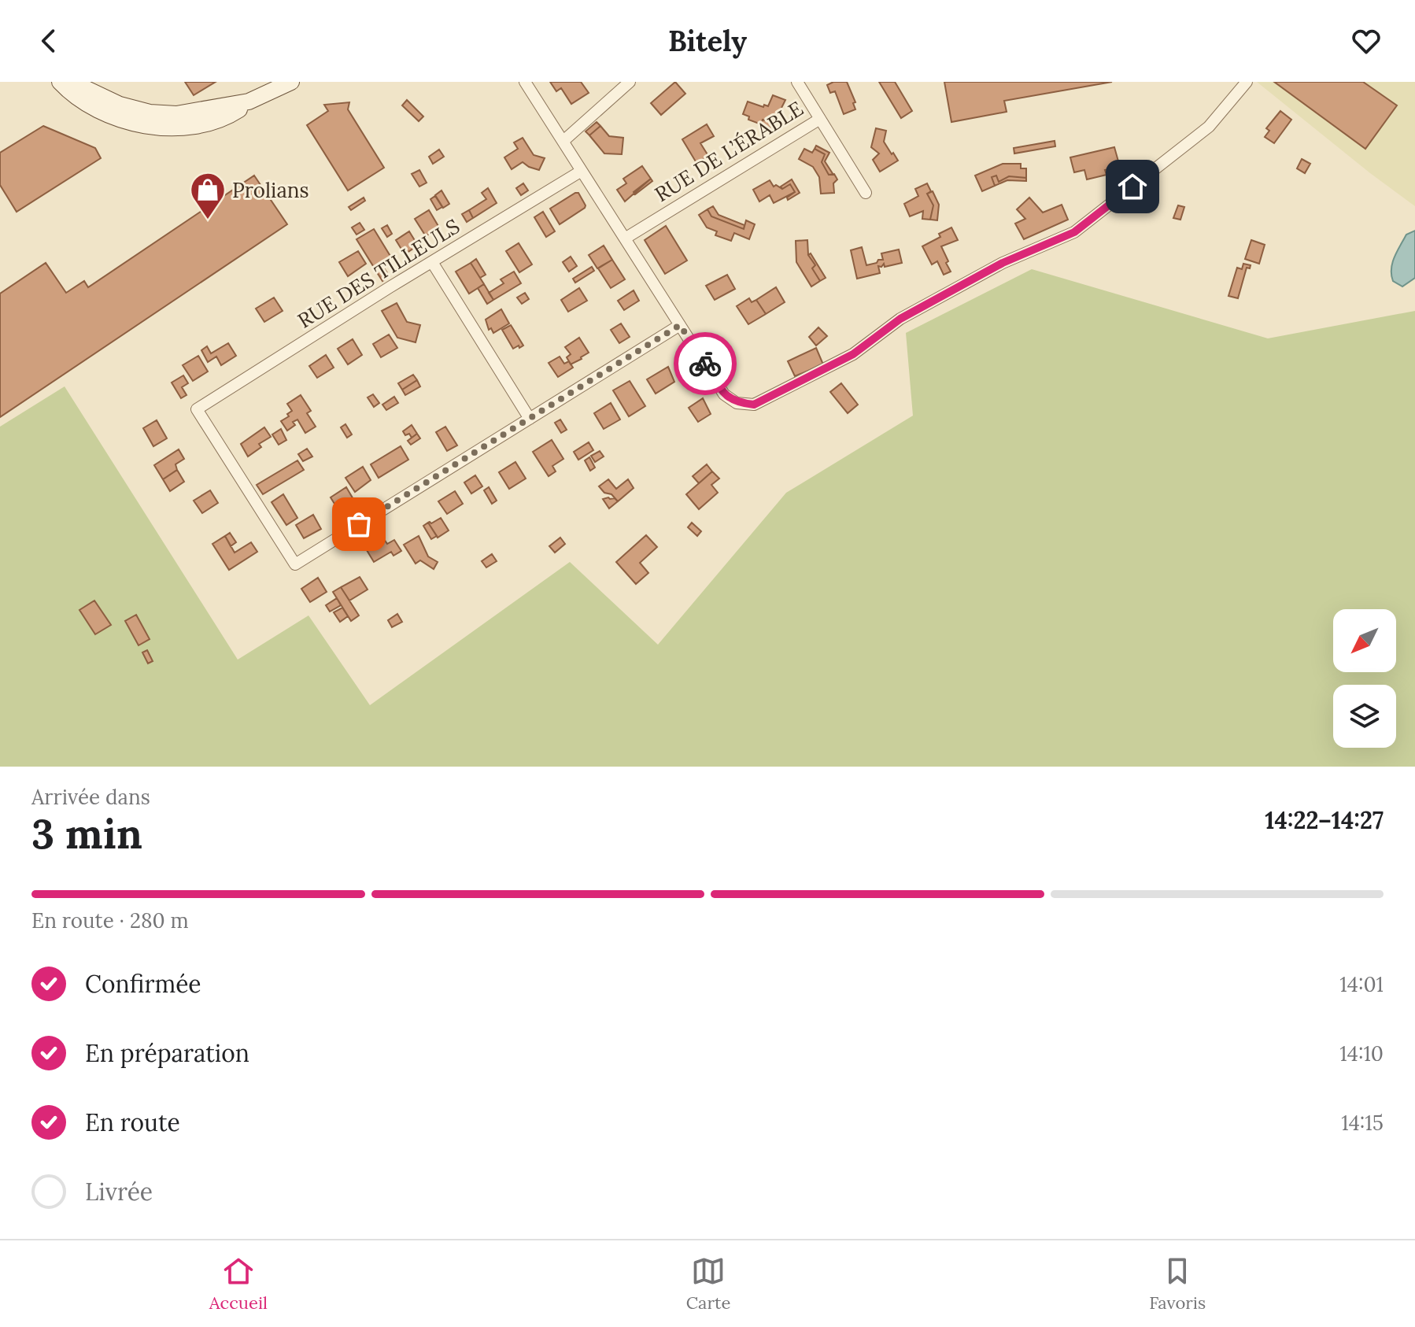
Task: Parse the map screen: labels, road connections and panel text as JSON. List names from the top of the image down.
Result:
{
  "streets": {
    "street": ["RUE DE L’ÉRABLE", "RUE DES TILLEULS"]
  },
  "places": {
    "shop": ["Prolians"]
  },
  "north": "bottom left",
  "page": {
    "header": "Bitely",
    "heading": ["3 min", "Arrivée dans", "14:22–14:27"],
    "bar": "En route · 280 m",
    "list": [
      ["Confirmée", "14:01"],
      ["En préparation", "14:10"],
      ["En route", "14:15"],
      "Livrée"
    ],
    "tabs": ["Accueil", "Carte", "Favoris"]
  }
}
